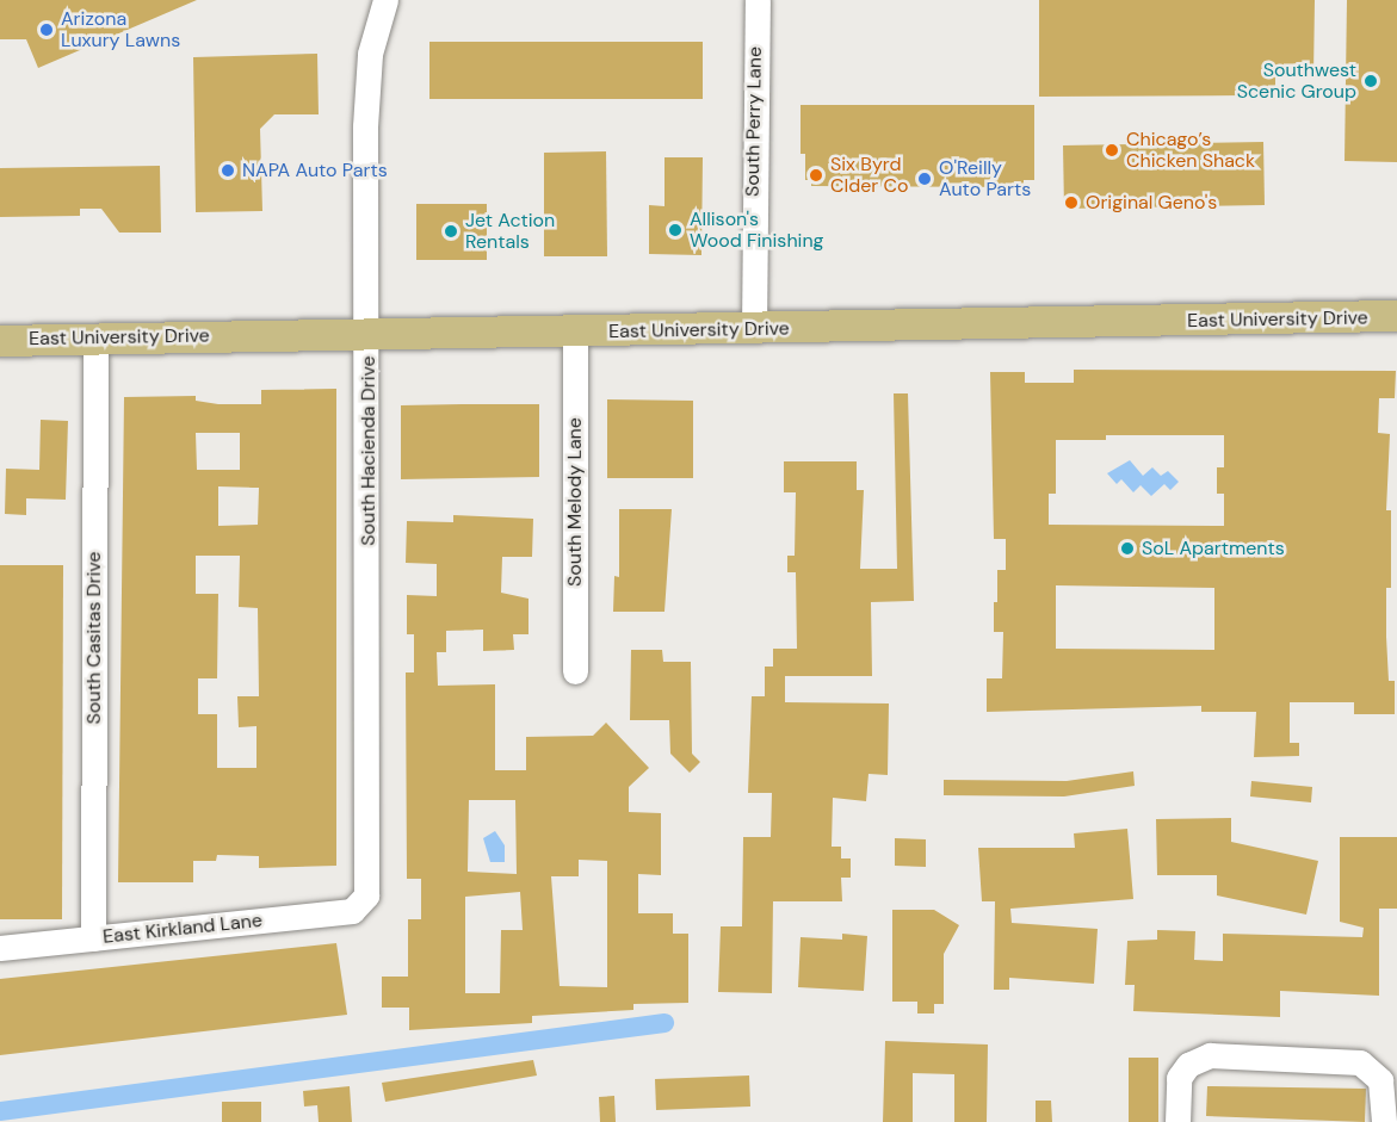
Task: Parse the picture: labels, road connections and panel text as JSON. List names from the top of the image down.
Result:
{
  "streets": {
    "main road": ["East University Drive"],
    "street": [
      "South Perry Lane",
      "South Hacienda Drive",
      "South Melody Lane",
      "South Casitas Drive",
      "East Kirkland Lane"
    ]
  },
  "crossings": [
    ["South Perry Lane", "East University Drive"],
    ["East University Drive", "South Hacienda Drive"],
    ["East University Drive", "South Melody Lane"],
    ["East University Drive", "South Casitas Drive"],
    ["South Hacienda Drive", "East Kirkland Lane"],
    ["South Casitas Drive", "East Kirkland Lane"]
  ],
  "places": [
    "Arizona Luxury Lawns",
    "Southwest Scenic Group",
    "Chicago’s Chicken Shack",
    "NAPA Auto Parts",
    "Six Byrd CIder Co",
    "O'Reilly Auto Parts",
    "Original Geno's",
    "Allison's Wood Finishing",
    "Jet Action Rentals",
    "SoL Apartments"
  ]
}
